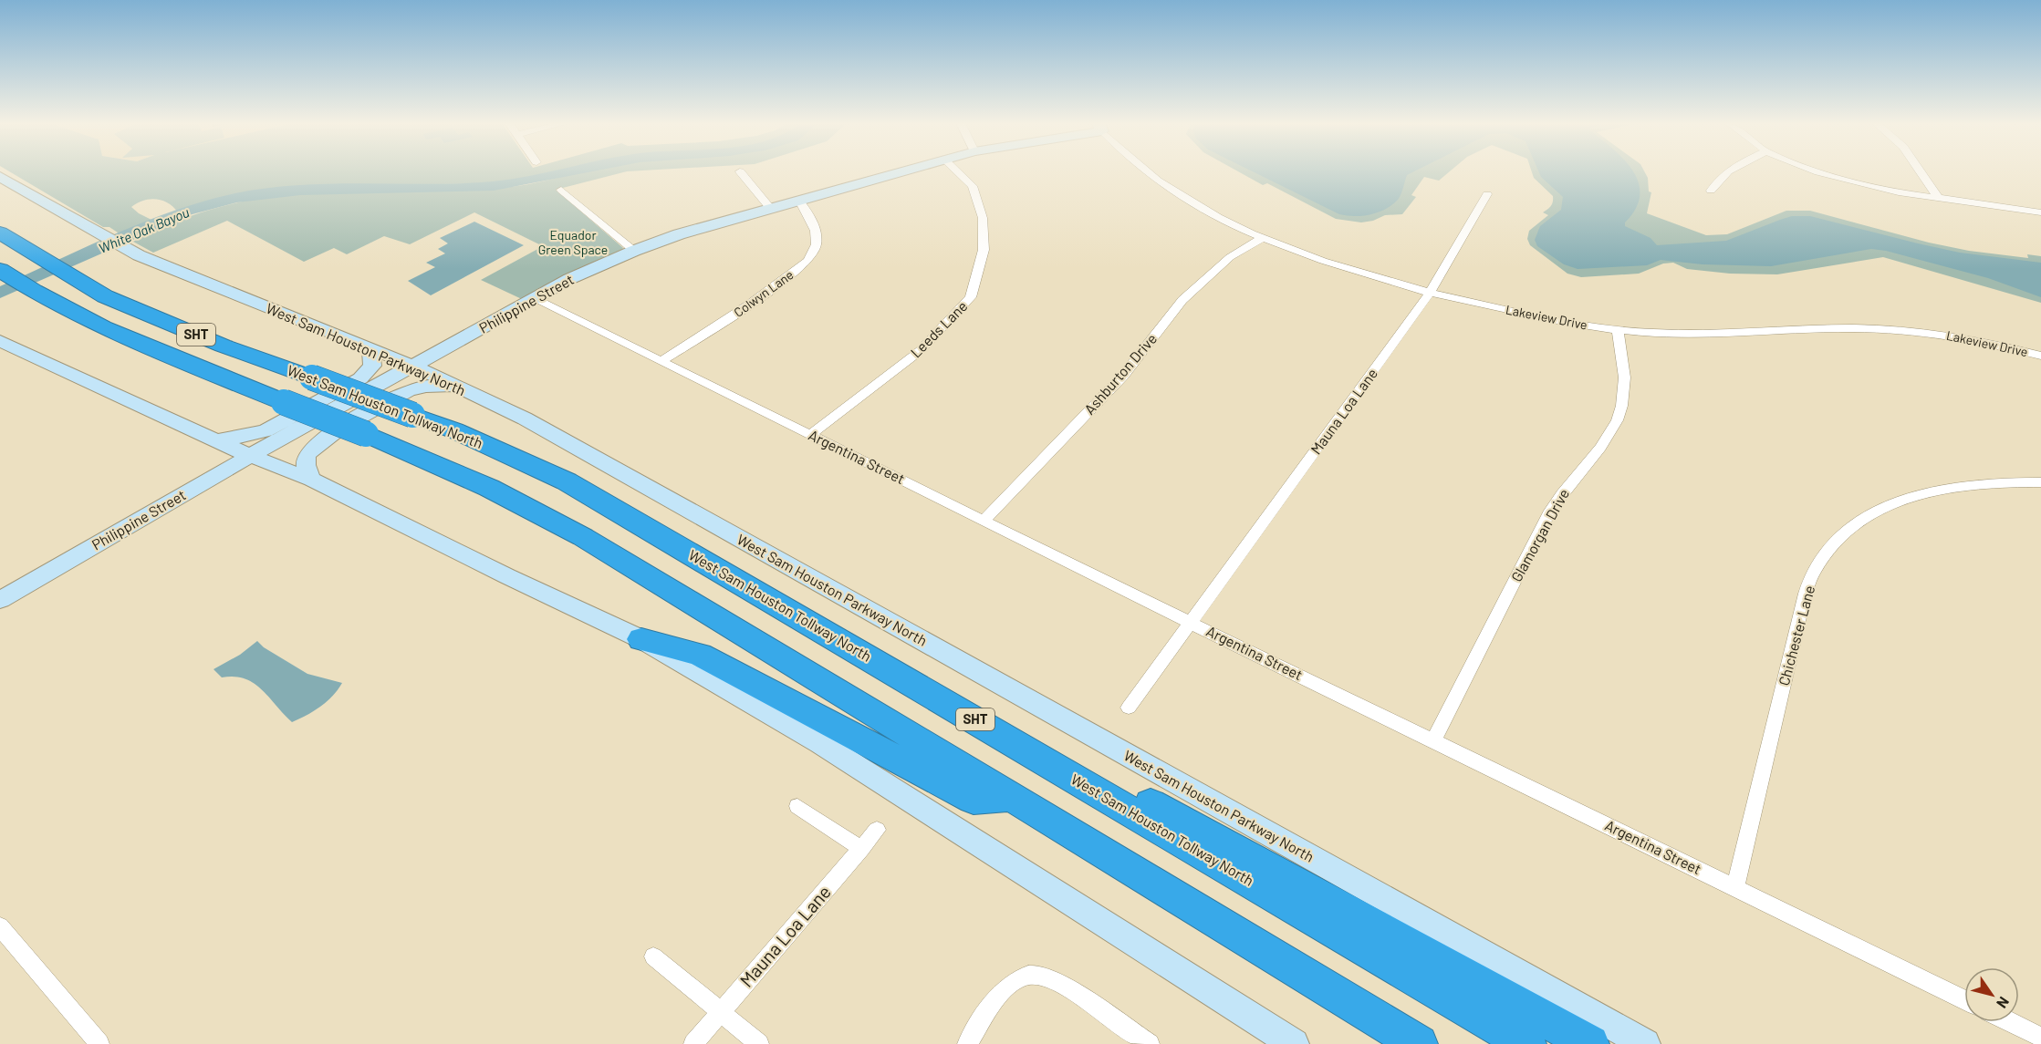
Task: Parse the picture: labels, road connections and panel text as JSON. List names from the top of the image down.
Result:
{
  "streets": {
    "highway": ["SHT", "West Sam Houston Tollway North"],
    "main road": ["Philippine Street", "West Sam Houston Parkway North"],
    "street": [
      "Colwyn Lane",
      "Lakeview Drive",
      "Leeds Lane",
      "Ashburton Drive",
      "Mauna Loa Lane",
      "Argentina Street",
      "Glamorgan Drive",
      "Chichester Lane"
    ]
  },
  "crossings": [
    ["Colwyn Lane", "Philippine Street"],
    ["Colwyn Lane", "Argentina Street"],
    ["Philippine Street", "West Sam Houston Parkway North"],
    ["Philippine Street", "Argentina Street"],
    ["Lakeview Drive", "Ashburton Drive"],
    ["Lakeview Drive", "Mauna Loa Lane"],
    ["Lakeview Drive", "Glamorgan Drive"],
    ["Leeds Lane", "Argentina Street"],
    ["Ashburton Drive", "Argentina Street"],
    ["Mauna Loa Lane", "Argentina Street"],
    ["Argentina Street", "Glamorgan Drive"],
    ["Argentina Street", "Chichester Lane"]
  ],
  "water": ["White Oak Bayou"],
  "parks": ["Equador Green Space"],
  "north": "bottom right"
}
